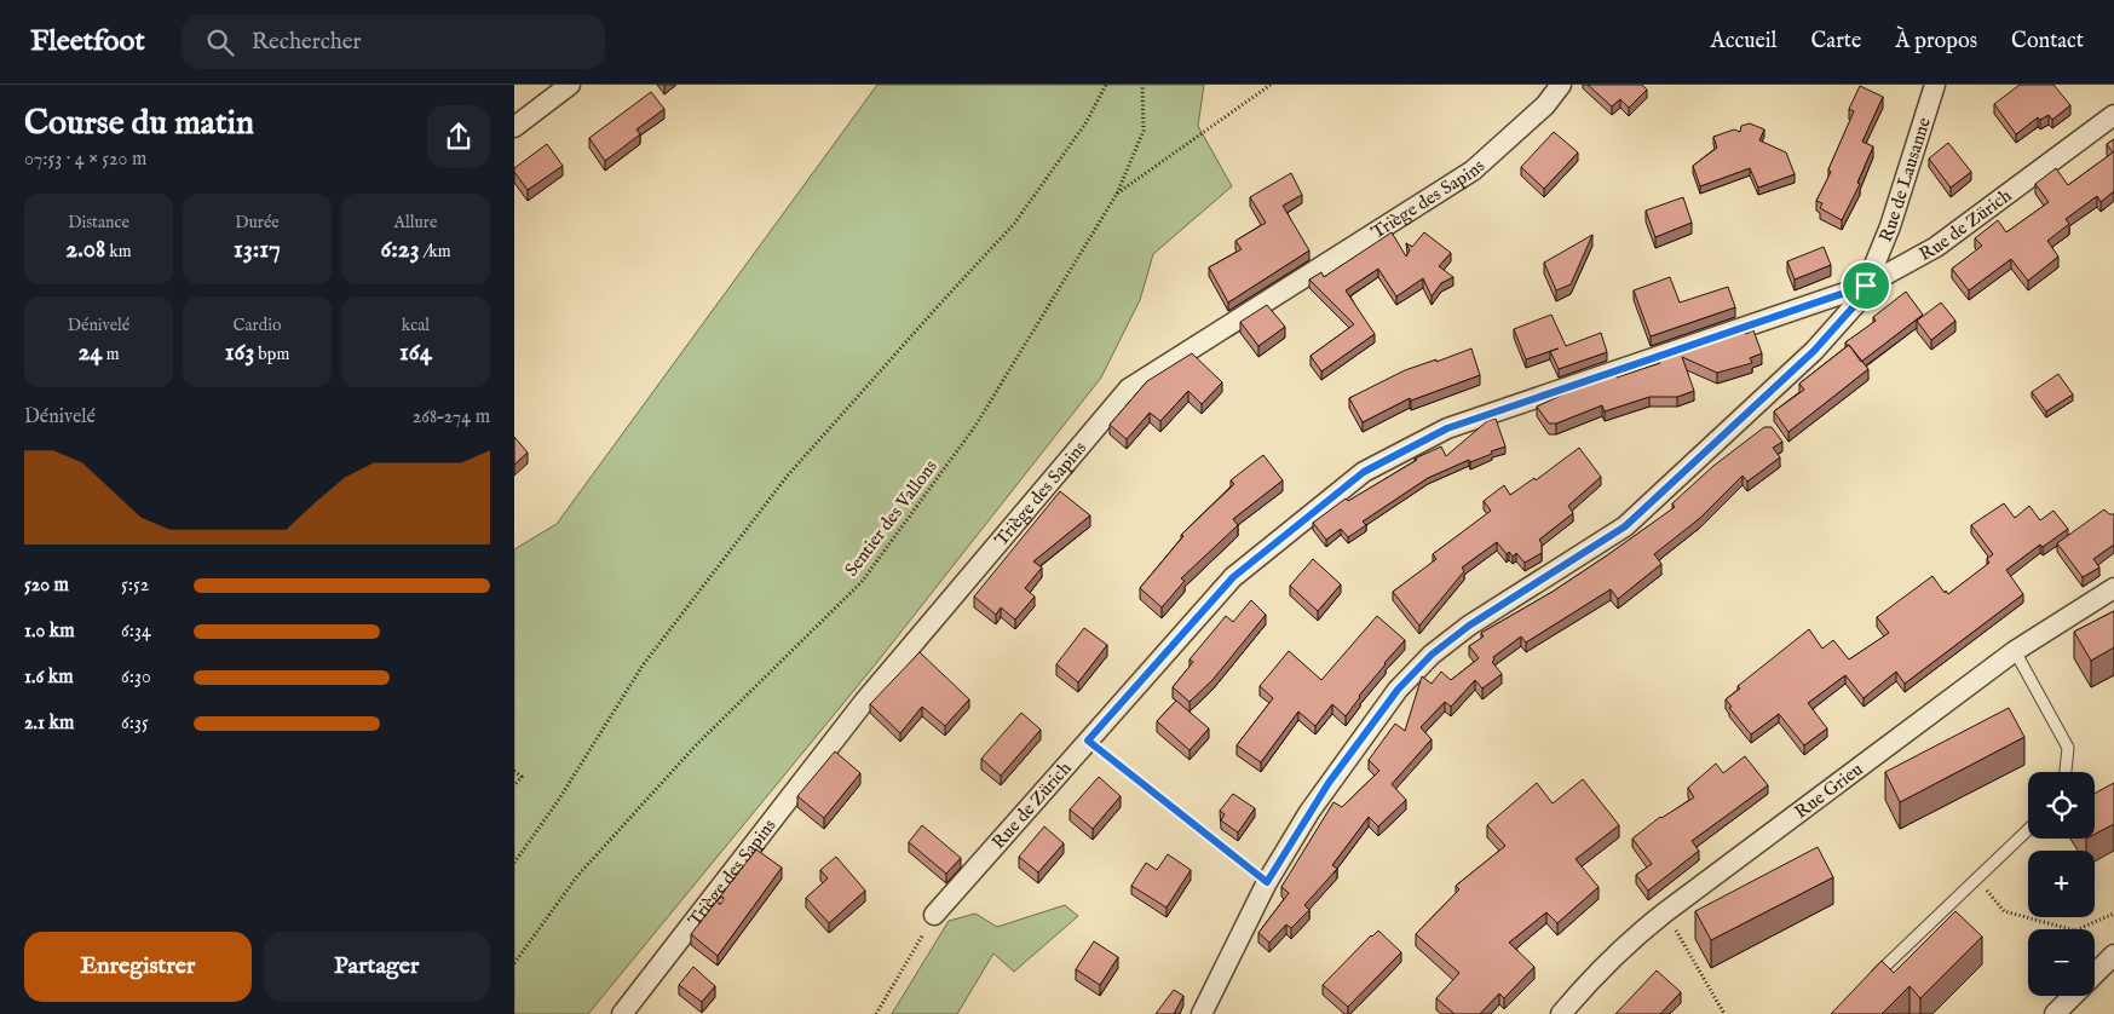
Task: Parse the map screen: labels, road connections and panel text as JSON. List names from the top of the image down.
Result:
{
  "streets": {
    "street": [
      "Rue de Lausanne",
      "Triège des Sapins",
      "Rue de Zürich",
      "Rue Grieu"
    ],
    "path": ["Sentier des Vallons"]
  },
  "crossings": [
    ["Rue de Lausanne", "Rue de Zürich"]
  ],
  "page": {
    "header": "Fleetfoot",
    "search": "Rechercher",
    "nav": [
      "Accueil",
      "Carte",
      "À propos",
      "Contact"
    ],
    "heading": ["Course du matin", "07:53 · 4 × 520 m"],
    "stats": [
      ["Distance", "2.08 km"],
      ["Durée", "13:17"],
      ["Allure", "6:23 /km"],
      ["Dénivelé", "24 m"],
      ["Cardio", "163 bpm"],
      ["kcal", "164"]
    ],
    "chart": ["Dénivelé", "268–274 m"],
    "list": [
      {
        "name": "520 m",
        "note": "5:52"
      },
      {
        "name": "1.0 km",
        "note": "6:34"
      },
      {
        "name": "1.6 km",
        "note": "6:30"
      },
      {
        "name": "2.1 km",
        "note": "6:35"
      }
    ],
    "map_buttons": ["+", "−"],
    "buttons": ["Enregistrer", "Partager"]
  }
}
